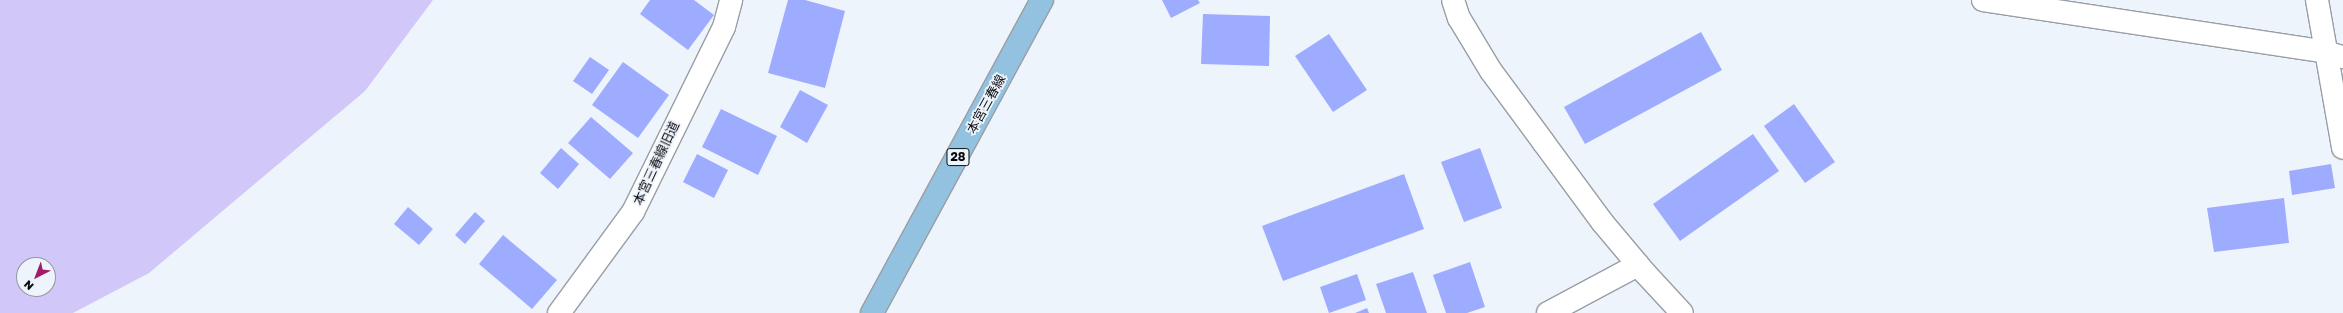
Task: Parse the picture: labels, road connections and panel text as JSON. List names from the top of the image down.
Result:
{
  "streets": {
    "main road": ["本宮三春線", "28"],
    "street": ["本宮三春線旧道"]
  },
  "north": "bottom left"
}
